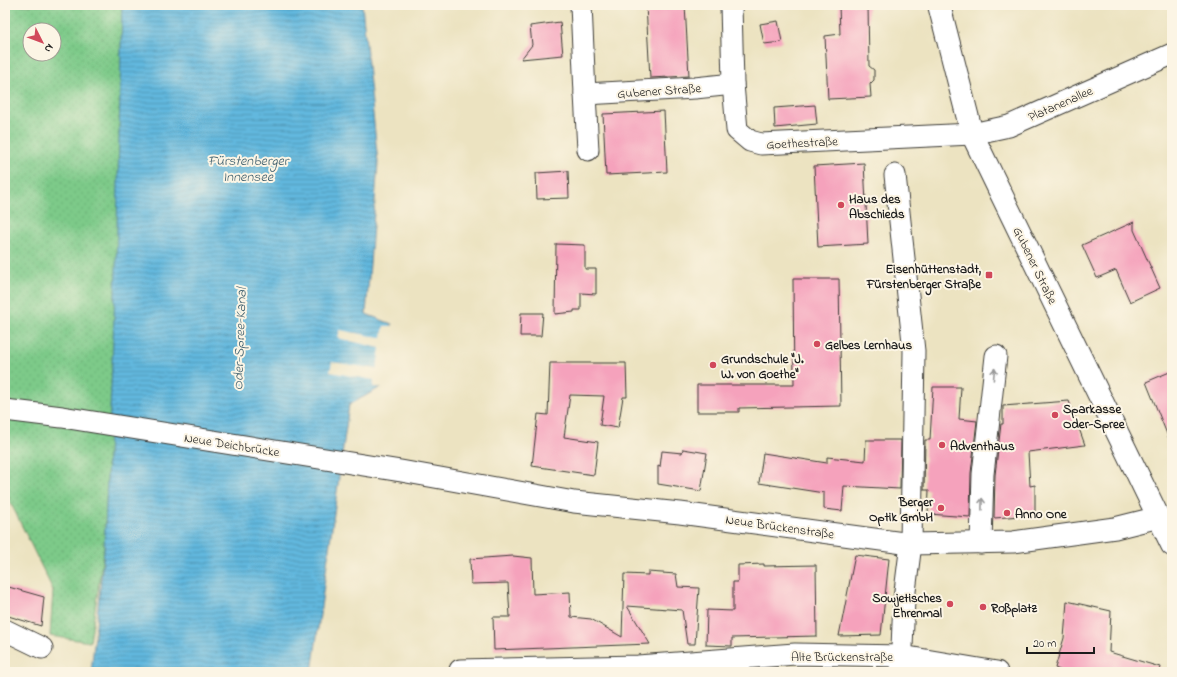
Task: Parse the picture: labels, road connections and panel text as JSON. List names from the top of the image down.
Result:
{
  "streets": {
    "main road": ["Gubener Straße"],
    "street": [
      "Platanenallee",
      "Goethestraße",
      "Neue Deichbrücke",
      "Neue Brückenstraße",
      "Alte Brückenstraße"
    ]
  },
  "crossings": [
    ["Gubener Straße", "Platanenallee"],
    ["Gubener Straße", "Goethestraße"],
    ["Gubener Straße", "Neue Brückenstraße"],
    ["Platanenallee", "Goethestraße"],
    ["Neue Deichbrücke", "Neue Brückenstraße"]
  ],
  "water": ["Fürstenberger Innensee", "Oder-Spree-Kanal"],
  "places": {
    "other": [
      "Haus des Abschieds",
      "Gelbes Lernhaus",
      "Grundschule \"J. W. von Goethe\"",
      "Sparkasse Oder-Spree",
      "Adventhaus",
      "Berger Optik GmbH",
      "Anno One",
      "Sowjetisches Ehrenmal",
      "Roßplatz"
    ],
    "transit": ["Eisenhüttenstadt, Fürstenberger Straße"]
  },
  "scale_bar": "20 m",
  "north": "bottom right"
}
